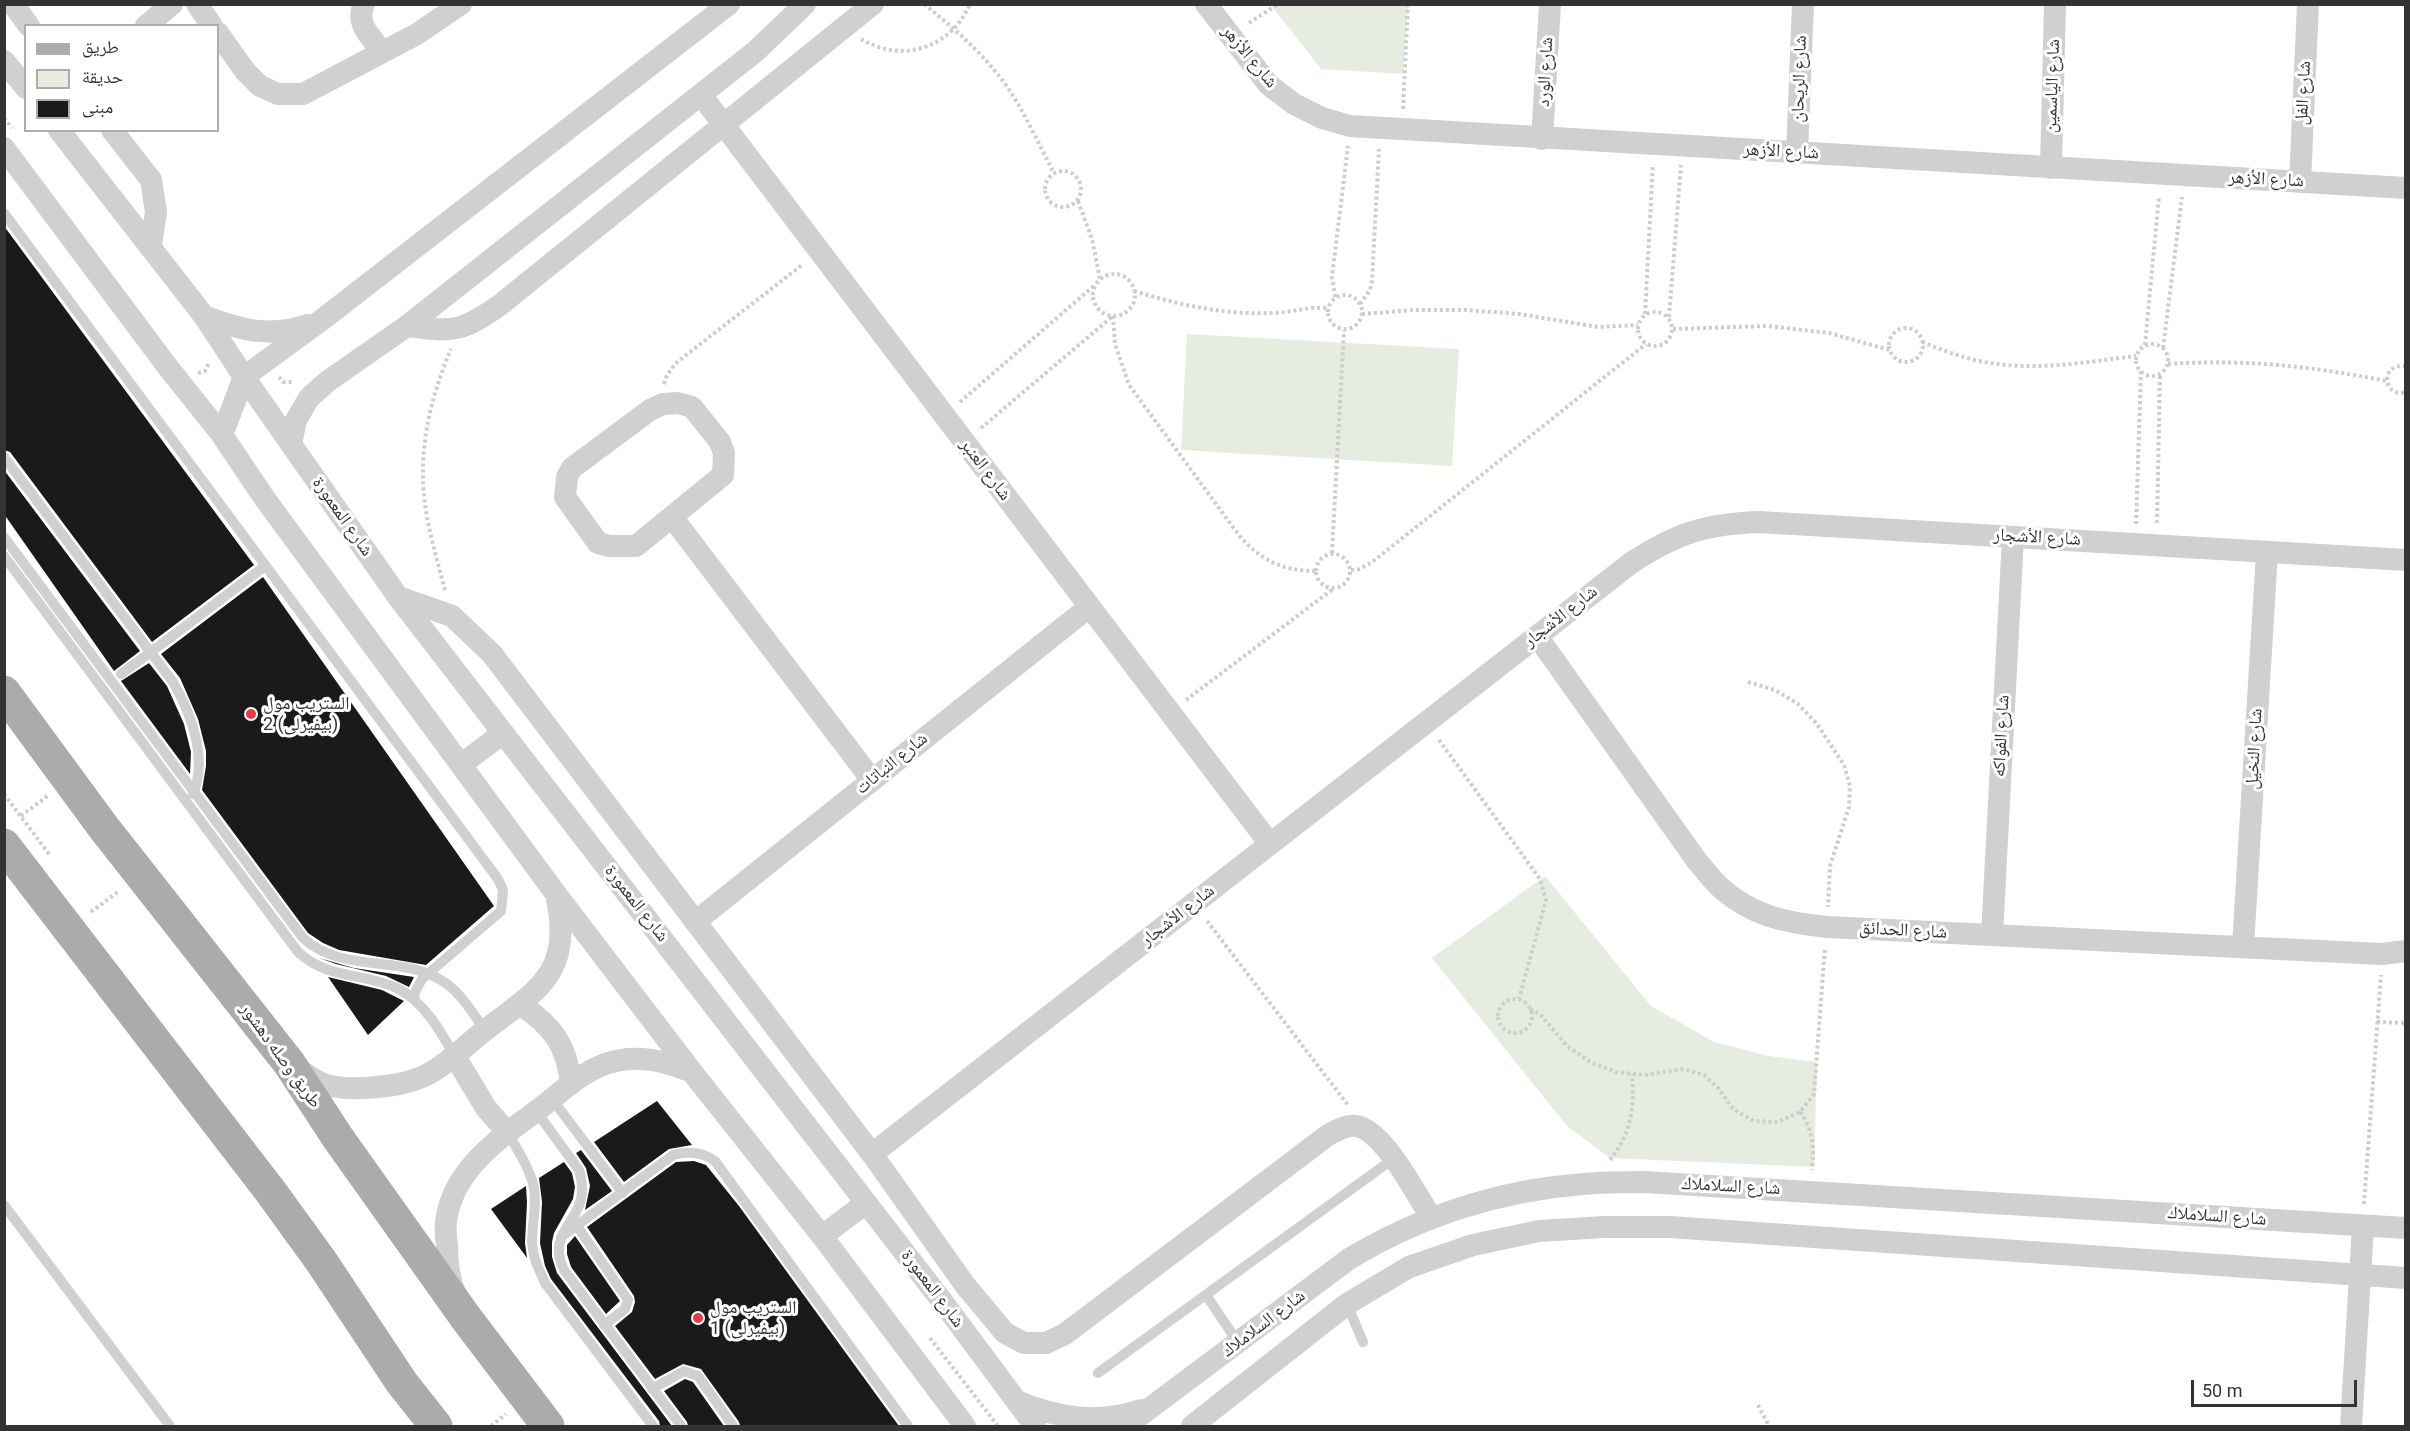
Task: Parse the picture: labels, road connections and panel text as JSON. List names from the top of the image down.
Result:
{
  "streets": {
    "main road": ["طريق وصله دهشور"],
    "street": [
      "شارع الأزهر",
      "شارع الورد",
      "شارع الريحان",
      "شارع الياسمين",
      "شارع الفل",
      "شارع العنبر",
      "شارع المعمورة",
      "شارع الأشجار",
      "شارع الفواكه",
      "شارع النخيل",
      "شارع النباتات",
      "شارع الحدائق",
      "شارع السلاملاك"
    ]
  },
  "crossings": [
    ["شارع الأزهر", "شارع الورد"],
    ["شارع الأزهر", "شارع الريحان"],
    ["شارع الأزهر", "شارع الياسمين"],
    ["شارع الأزهر", "شارع الفل"],
    ["شارع العنبر", "شارع الأشجار"],
    ["شارع العنبر", "شارع النباتات"],
    ["شارع الأشجار", "شارع الفواكه"],
    ["شارع الأشجار", "شارع النخيل"],
    ["شارع الأشجار", "شارع الحدائق"],
    ["شارع الفواكه", "شارع الحدائق"],
    ["شارع النخيل", "شارع الحدائق"]
  ],
  "places": ["الستريب مول 2 (بيفيرلى)", "الستريب مول 1 (بيفيرلى)"],
  "legend": ["طريق", "حديقة", "مبنى"],
  "scale_bar": "50 m"
}
